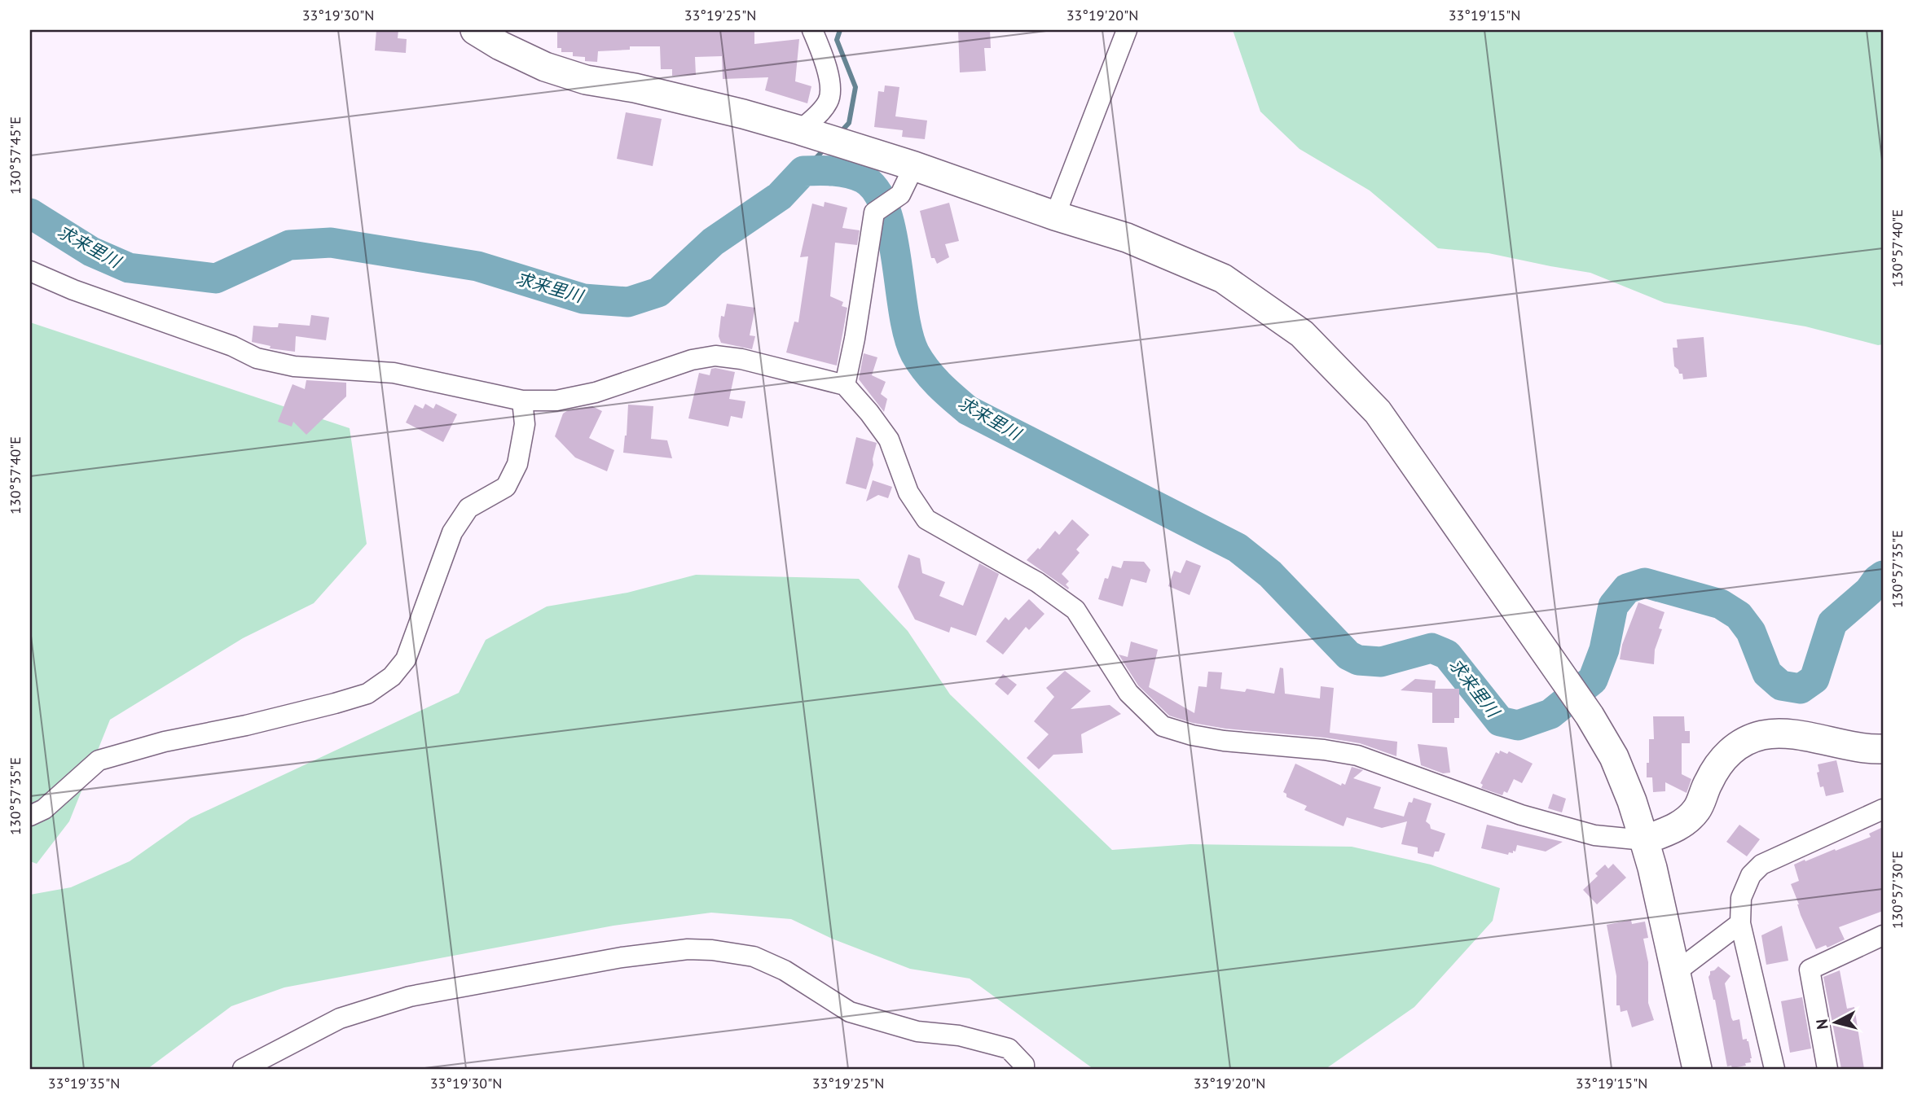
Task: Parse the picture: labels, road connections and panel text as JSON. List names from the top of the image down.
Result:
{
  "water": ["求来里川"],
  "north": "left",
  "coordinates": [
    "33°19'30\"N",
    "33°19'25\"N",
    "33°19'20\"N",
    "33°19'15\"N",
    "130°57'45\"E",
    "130°57'40\"E",
    "130°57'35\"E",
    "130°57'30\"E",
    "33°19'35\"N"
  ]
}
